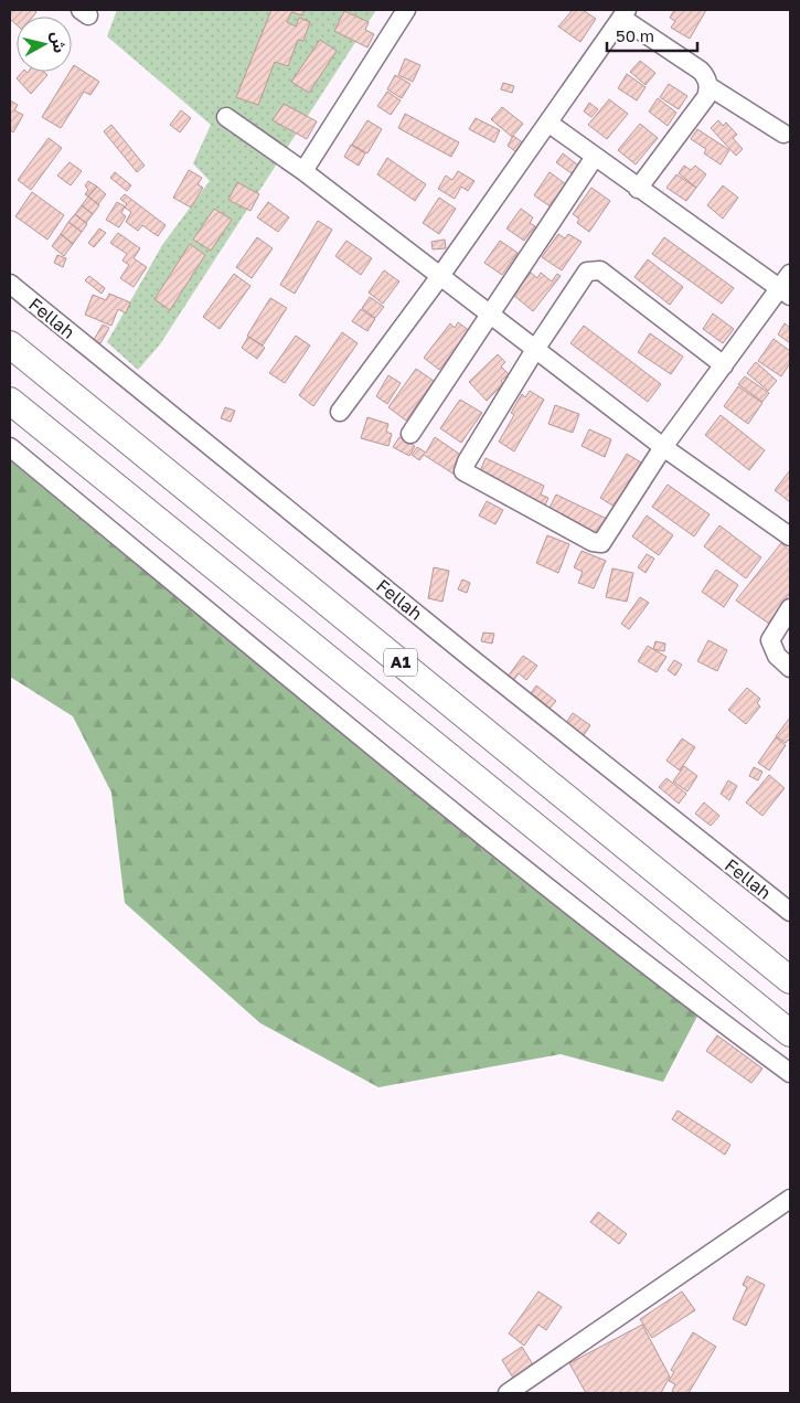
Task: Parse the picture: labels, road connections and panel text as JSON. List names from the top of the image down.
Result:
{
  "streets": {
    "highway": ["A1"],
    "street": ["Fellah"]
  },
  "scale_bar": "50 m",
  "north": "right"
}
